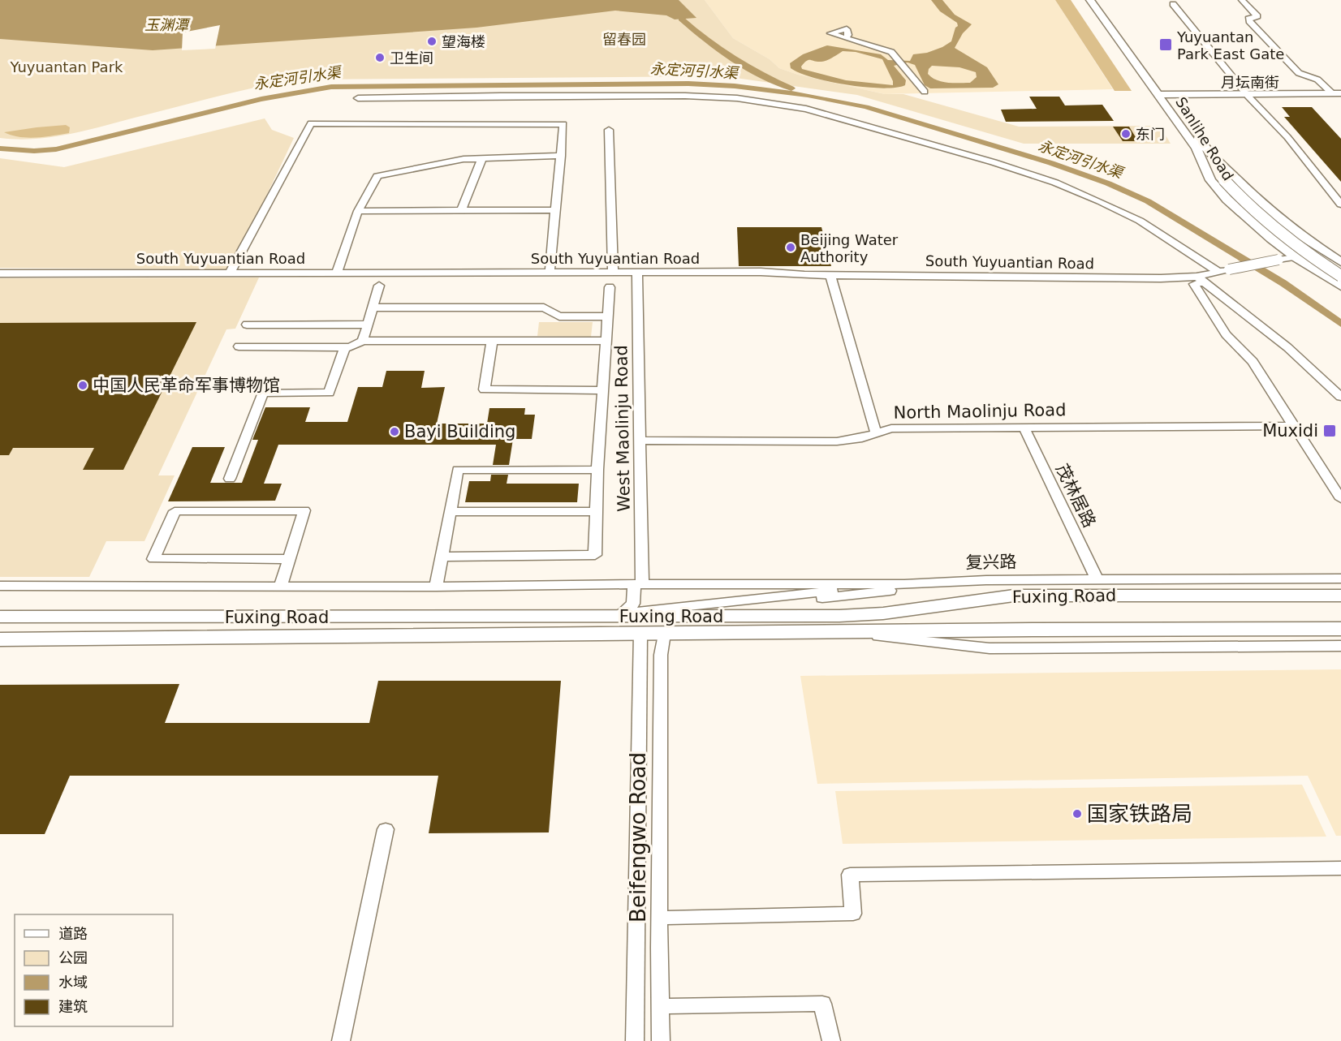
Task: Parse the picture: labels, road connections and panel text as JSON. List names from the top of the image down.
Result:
{
  "streets": {
    "highway": ["Fuxing Road"],
    "main road": ["月坛南街", "Sanlihe Road"],
    "street": [
      "South Yuyuantian Road",
      "North Maolinju Road",
      "West Maolinju Road",
      "茂林居路",
      "复兴路",
      "Beifengwo Road"
    ]
  },
  "crossings": [
    ["月坛南街", "Sanlihe Road"],
    ["Sanlihe Road", "South Yuyuantian Road"],
    ["South Yuyuantian Road", "West Maolinju Road"],
    ["North Maolinju Road", "West Maolinju Road"],
    ["North Maolinju Road", "茂林居路"],
    ["West Maolinju Road", "复兴路"],
    ["West Maolinju Road", "Fuxing Road"],
    ["茂林居路", "复兴路"],
    ["复兴路", "Fuxing Road"],
    ["Fuxing Road", "Beifengwo Road"]
  ],
  "water": ["玉渊潭", "永定河引水渠"],
  "parks": ["留春园", "Yuyuantan Park"],
  "places": {
    "other": [
      "望海楼",
      "卫生间",
      "东门",
      "Beijing Water Authority",
      "中国人民革命军事博物馆",
      "Bayi Building",
      "国家铁路局"
    ],
    "transit": ["Yuyuantan Park East Gate", "Muxidi"]
  },
  "legend": [
    "道路",
    "公园",
    "水域",
    "建筑"
  ]
}
